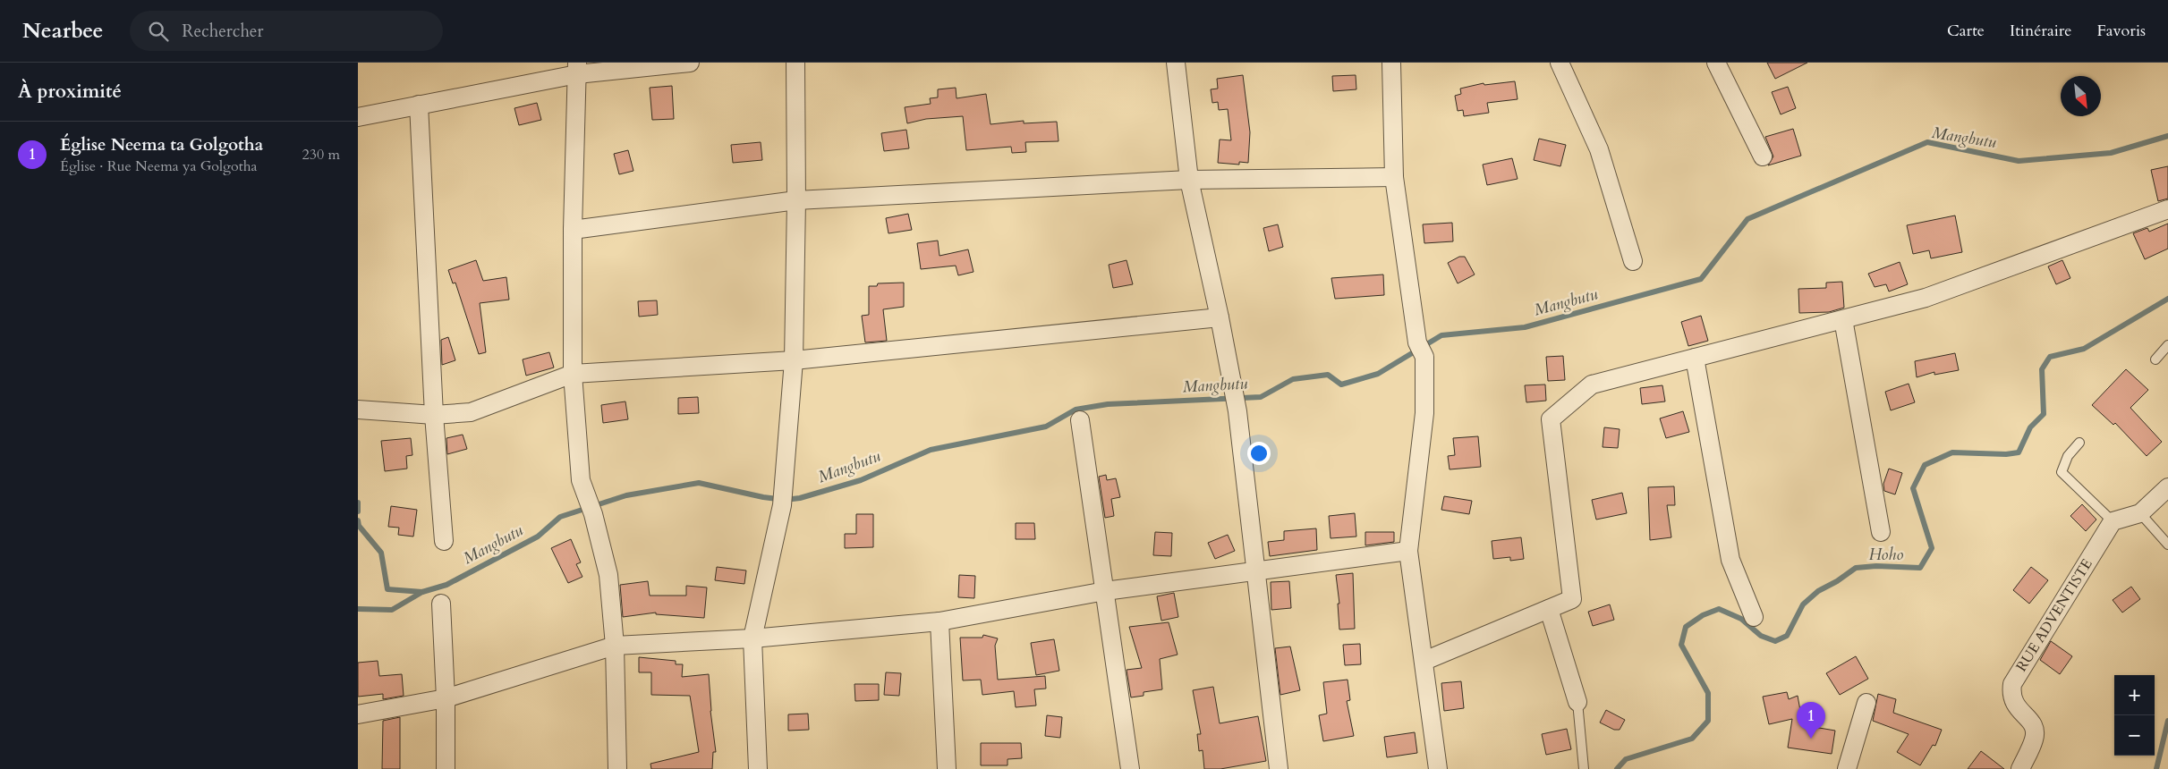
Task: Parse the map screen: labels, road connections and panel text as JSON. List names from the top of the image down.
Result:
{
  "streets": {
    "street": ["RUE ADVENTISTE"]
  },
  "water": ["Mangbutu", "Hoho"],
  "north": "bottom right",
  "page": {
    "header": "Nearbee",
    "search": "Rechercher",
    "nav": ["Carte", "Itinéraire", "Favoris"],
    "heading": "À proximité",
    "list": [
      {
        "mark": "1",
        "name": "Église Neema ta Golgotha",
        "note": "Église · Rue Neema ya Golgotha",
        "value": "230 m"
      }
    ],
    "map_buttons": ["+", "−"],
    "pins": "1"
  }
}
